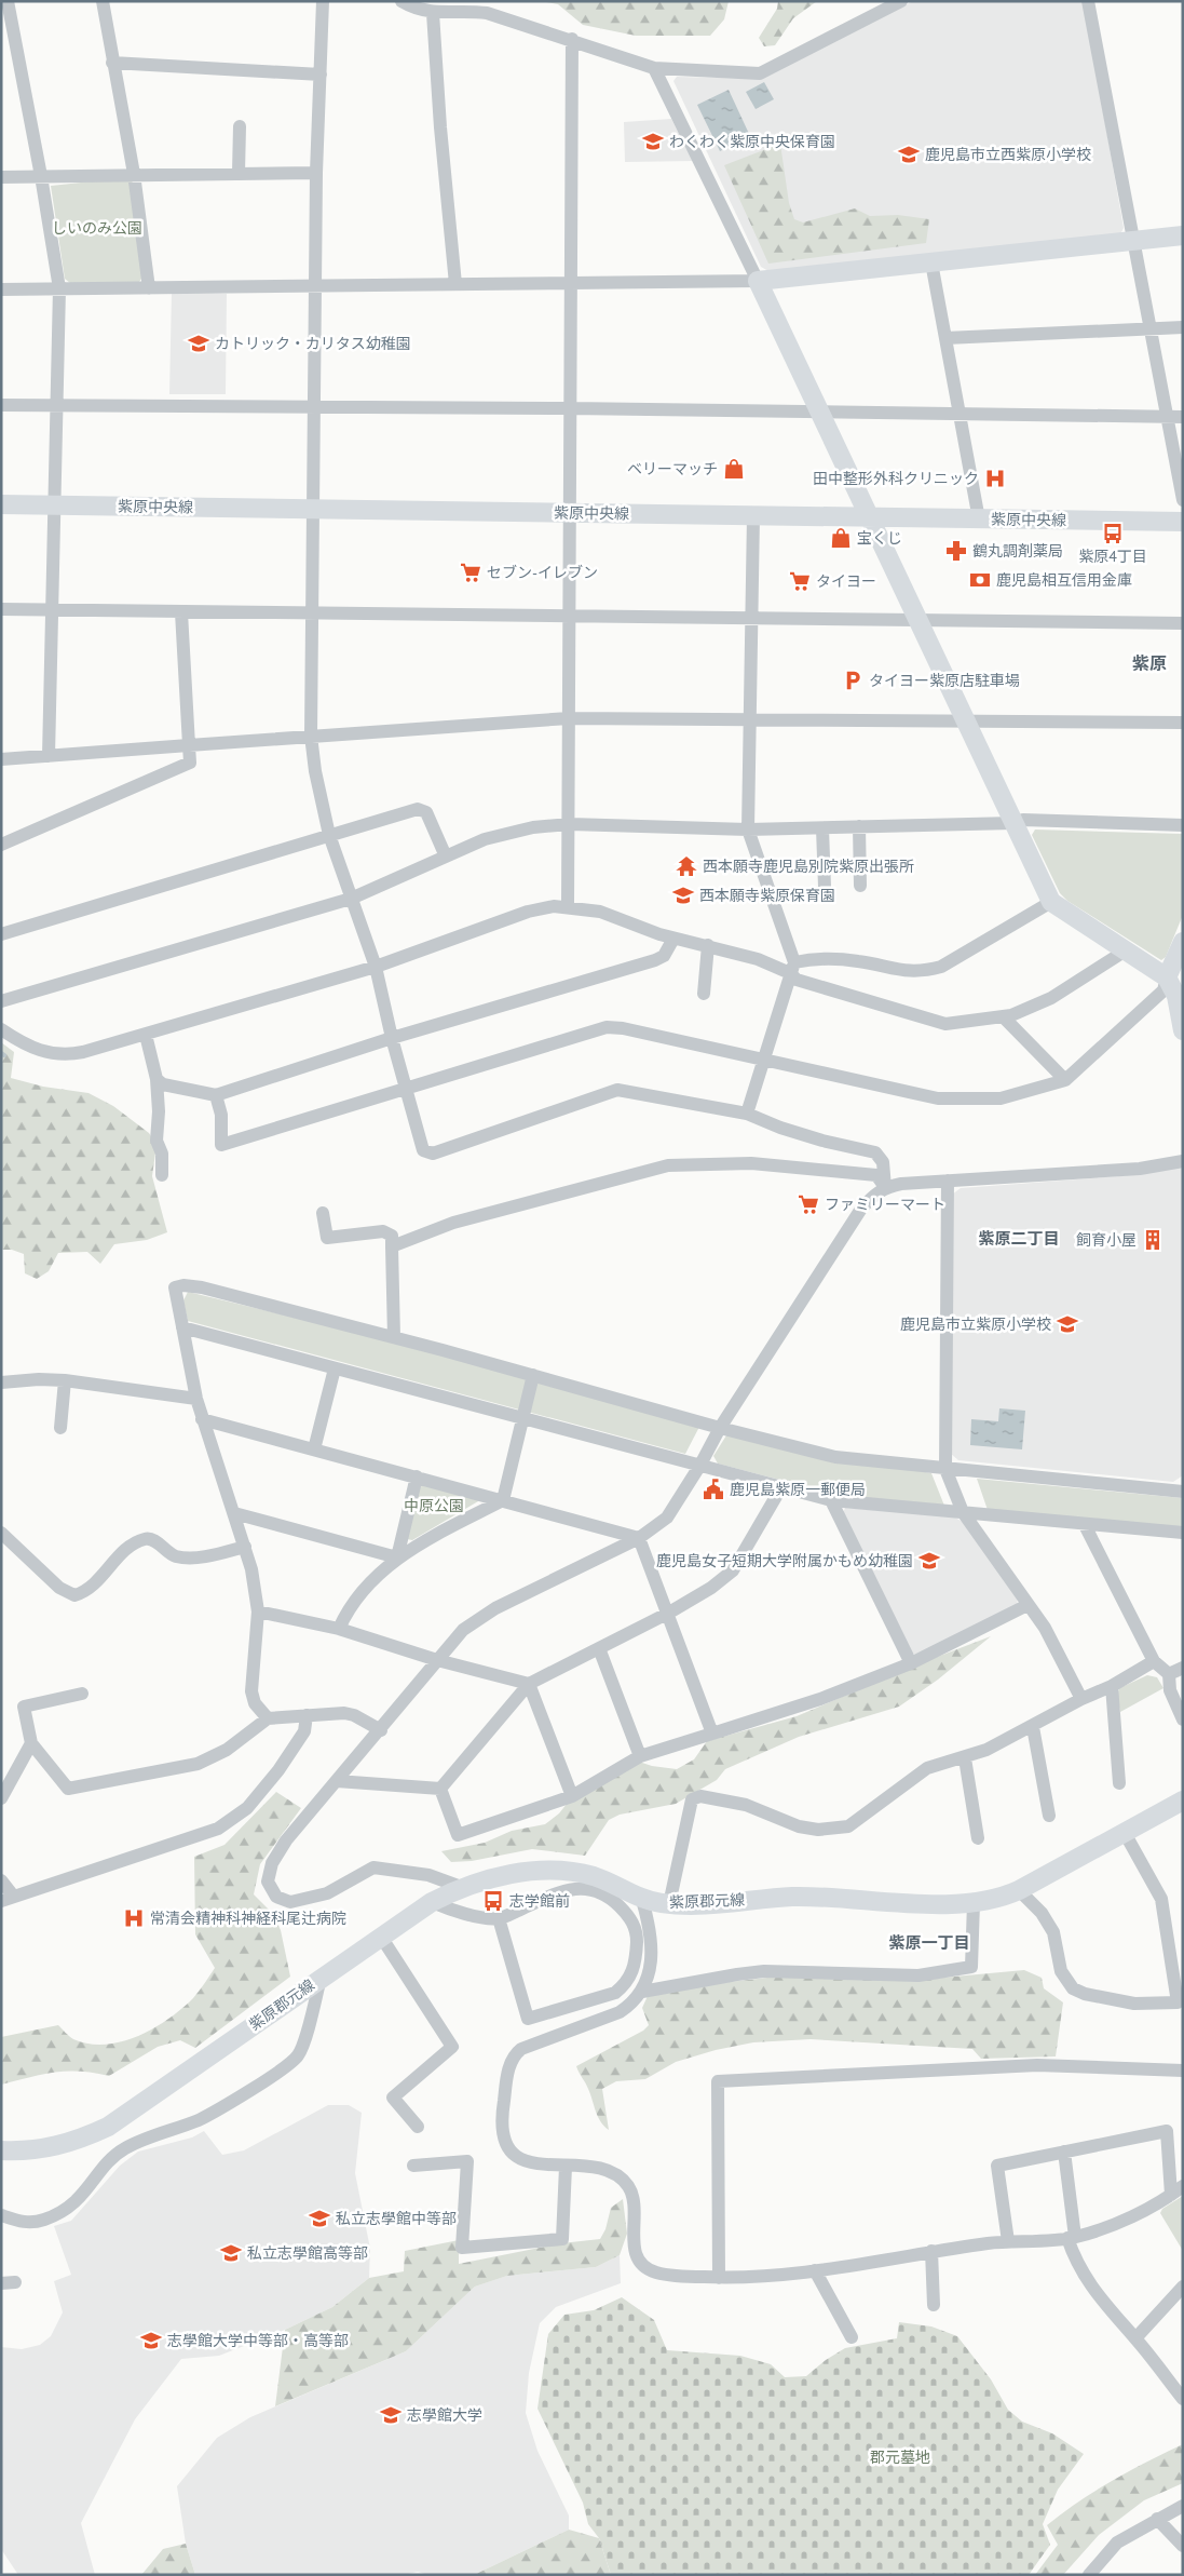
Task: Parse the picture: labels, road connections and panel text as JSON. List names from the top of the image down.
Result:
{
  "streets": {
    "street": ["紫原中央線", "紫原郡元線"]
  },
  "districts": ["紫原", "紫原二丁目", "紫原一丁目"],
  "parks": ["しいのみ公園", "中原公園", "郡元墓地"],
  "places": {
    "school or university": [
      "わくわく紫原中央保育園",
      "鹿児島市立西紫原小学校",
      "カトリック・カリタス幼稚園",
      "西本願寺紫原保育園",
      "鹿児島市立紫原小学校",
      "鹿児島女子短期大学附属かもめ幼稚園",
      "私立志學館中等部",
      "私立志學館高等部",
      "志學館大学中等部・高等部",
      "志學館大学"
    ],
    "shop": ["ベリーマッチ", "宝くじ"],
    "hospital": ["田中整形外科クリニック", "常清会精神科神経科尾辻病院"],
    "bus stop": ["紫原4丁目", "志学館前"],
    "pharmacy": ["鶴丸調剤薬局"],
    "supermarket": ["セブン-イレブン", "タイヨー", "ファミリーマート"],
    "bank": ["鹿児島相互信用金庫"],
    "parking": ["タイヨー紫原店駐車場"],
    "temple": ["西本願寺鹿児島別院紫原出張所"],
    "building": ["飼育小屋"],
    "public building": ["鹿児島紫原一郵便局"]
  }
}
